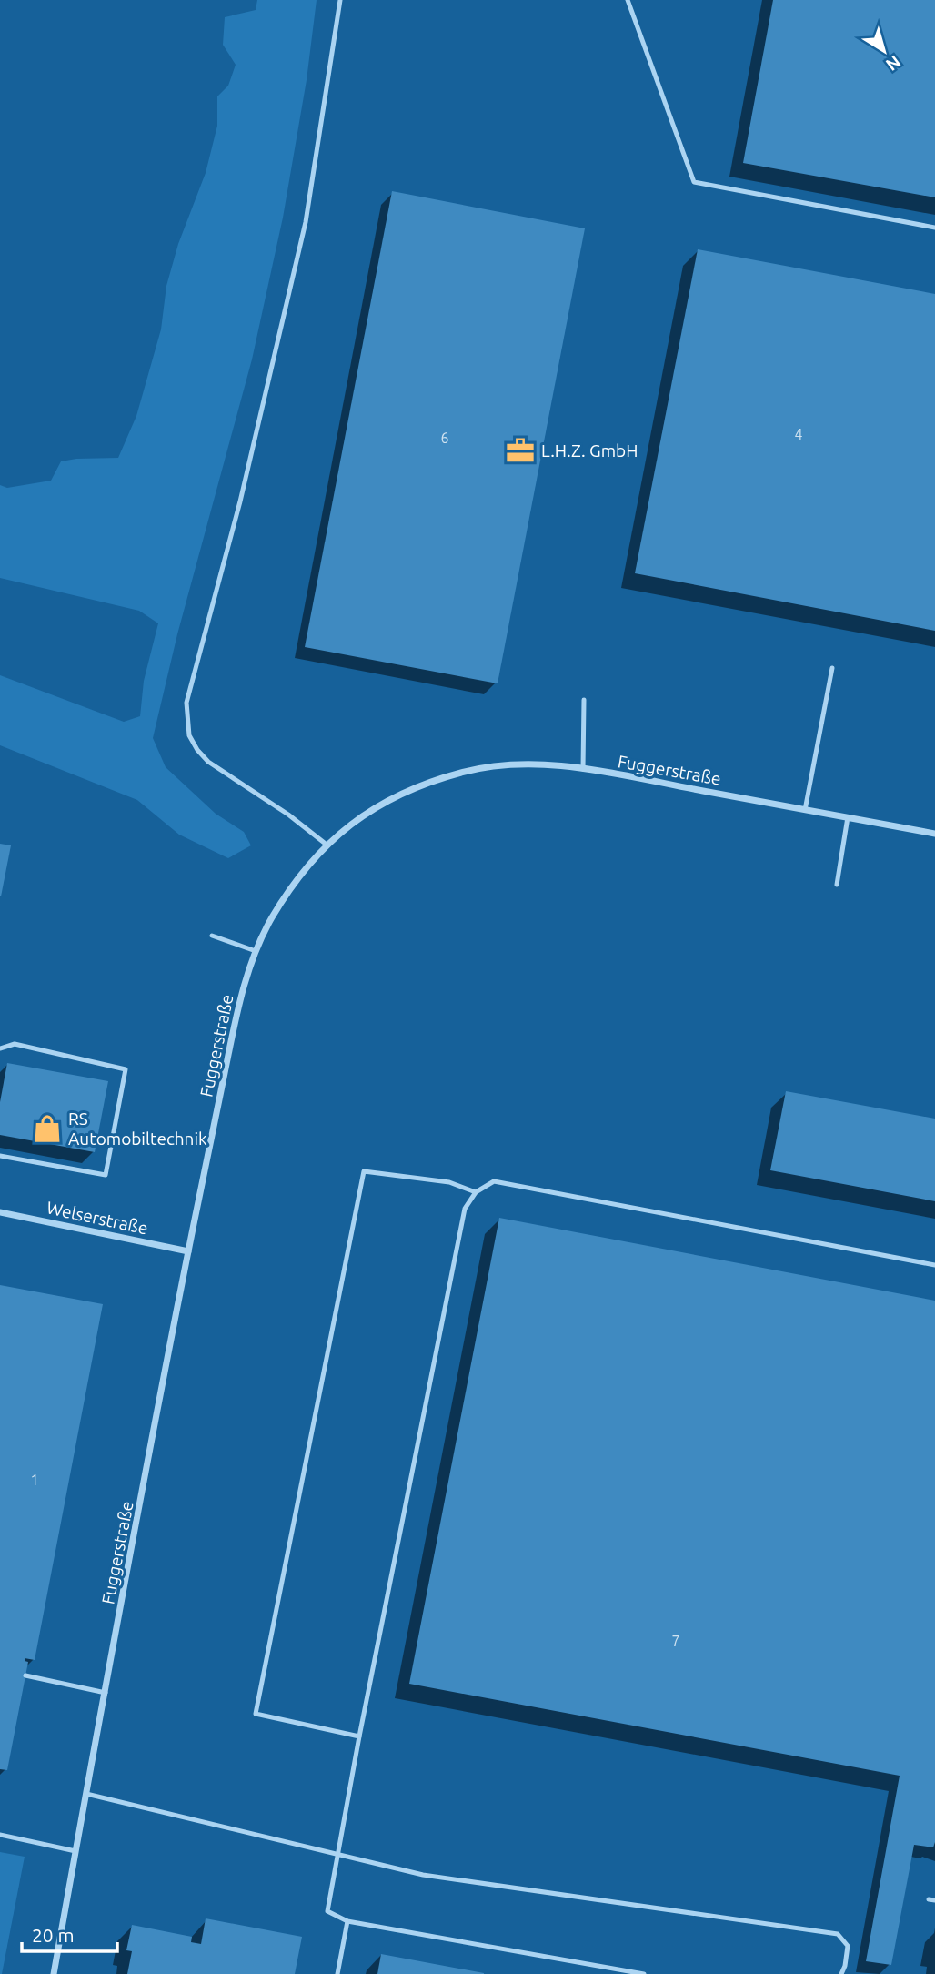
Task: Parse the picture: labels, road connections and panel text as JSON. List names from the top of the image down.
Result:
{
  "streets": {
    "street": ["Fuggerstraße", "Welserstraße"]
  },
  "crossings": [
    ["Fuggerstraße", "Welserstraße"]
  ],
  "places": {
    "office": ["L.H.Z. GmbH"],
    "shop": ["RS Automobiltechnik"]
  },
  "house_numbers": [
    "4",
    "6",
    "1",
    "7"
  ],
  "scale_bar": "20 m",
  "north": "bottom right"
}
